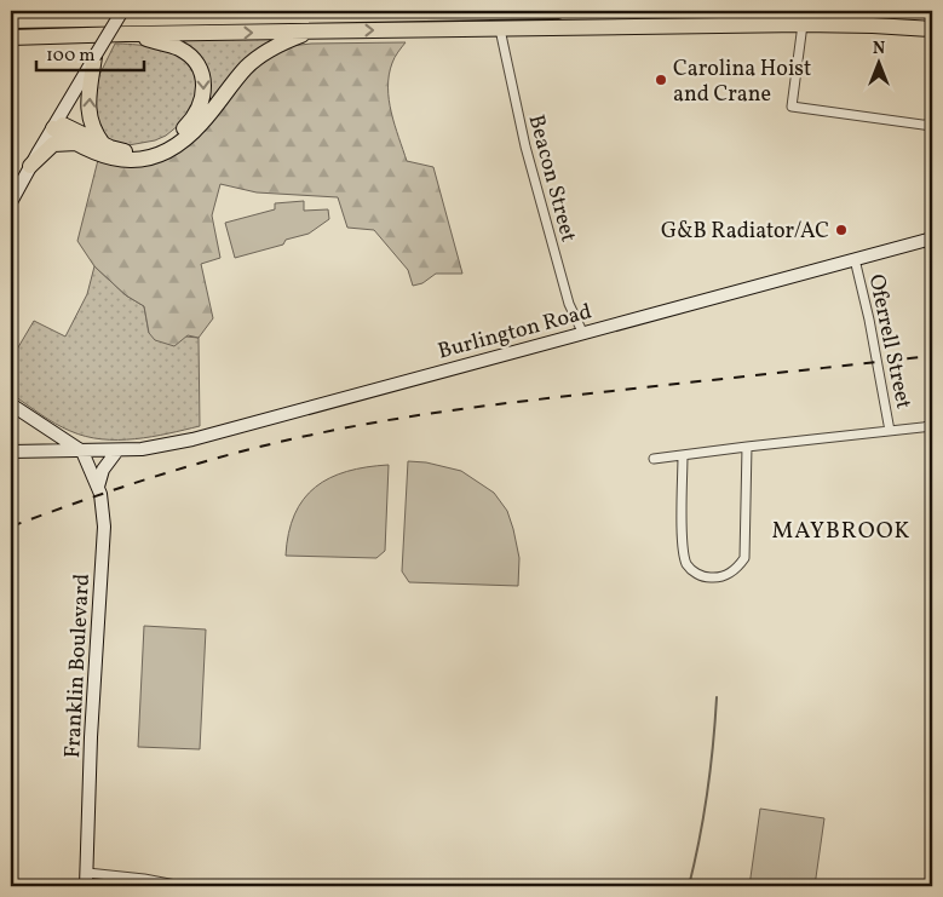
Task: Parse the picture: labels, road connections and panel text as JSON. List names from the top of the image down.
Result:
{
  "streets": {
    "main road": ["Burlington Road", "Franklin Boulevard"],
    "street": ["Beacon Street", "Oferrell Street"]
  },
  "crossings": [
    ["Beacon Street", "Burlington Road"],
    ["Burlington Road", "Oferrell Street"],
    ["Burlington Road", "Franklin Boulevard"]
  ],
  "districts": ["MAYBROOK"],
  "places": ["Carolina Hoist and Crane", "G&B Radiator/AC"],
  "scale_bar": "100 m",
  "north": "top"
}
